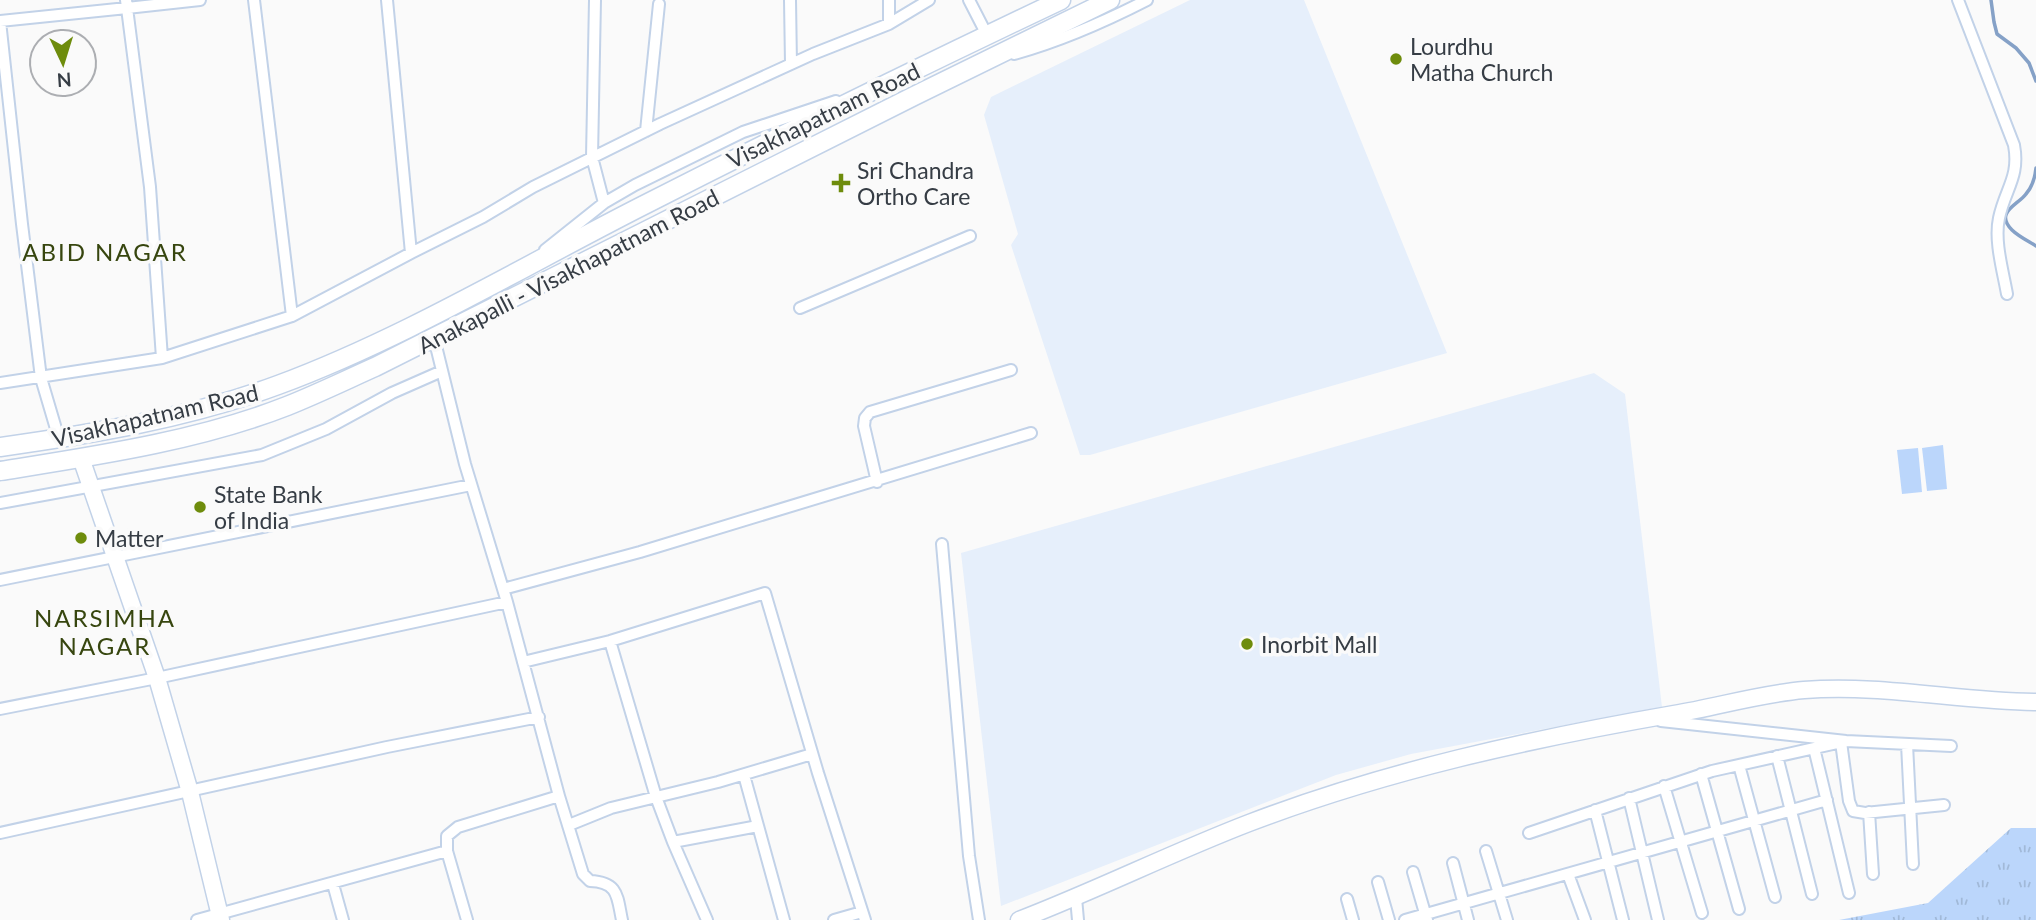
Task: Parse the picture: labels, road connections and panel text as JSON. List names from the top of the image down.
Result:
{
  "streets": {
    "main road": ["Visakhapatnam Road", "Anakapalli - Visakhapatnam Road"]
  },
  "districts": ["ABID NAGAR", "NARSIMHA NAGAR"],
  "places": {
    "other": [
      "Lourdhu Matha Church",
      "State Bank of India",
      "Matter",
      "Inorbit Mall"
    ],
    "health": ["Sri Chandra Ortho Care"]
  },
  "north": "bottom"
}
